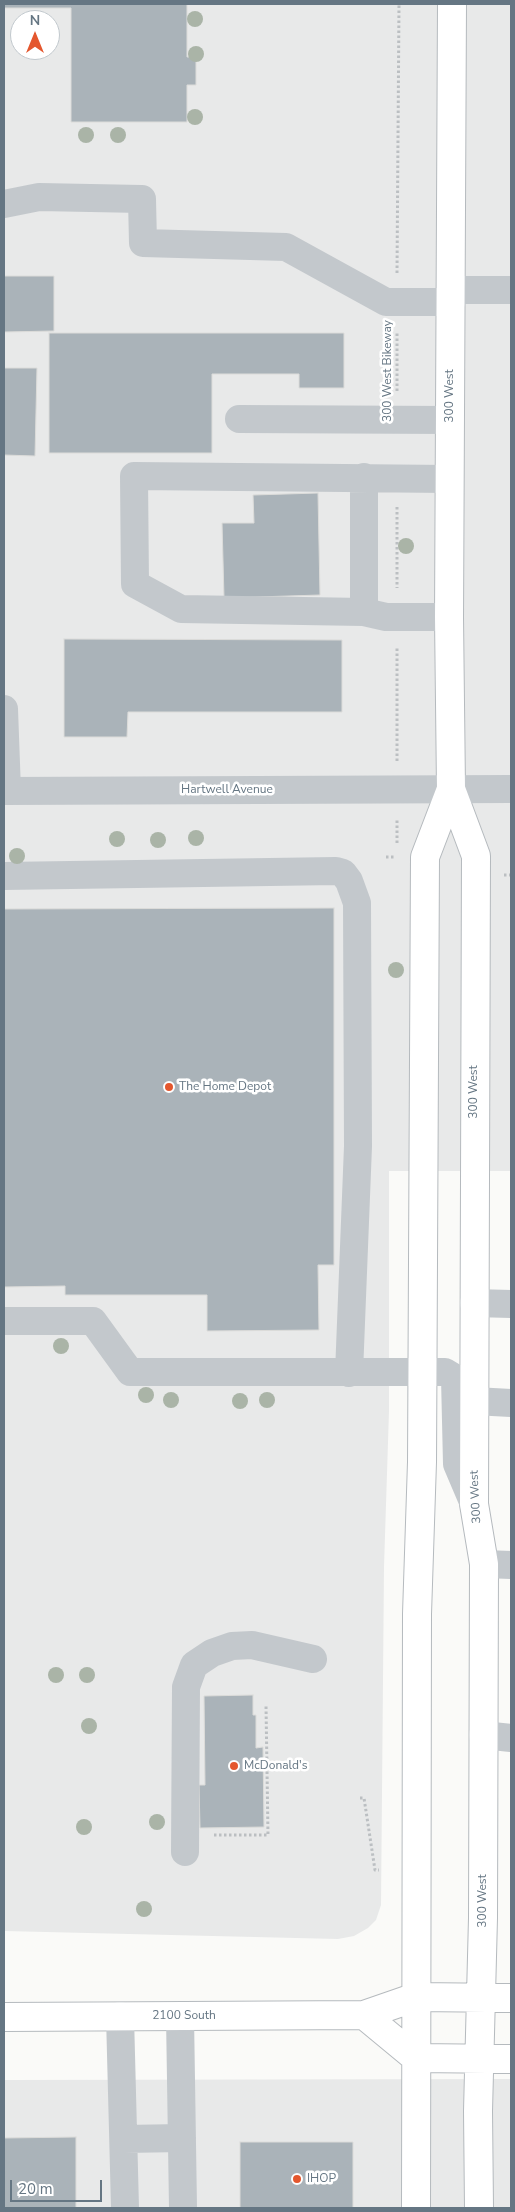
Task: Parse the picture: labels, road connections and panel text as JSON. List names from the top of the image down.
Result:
{
  "streets": {
    "main road": ["300 West", "2100 South"],
    "street": ["Hartwell Avenue"],
    "path": ["300 West Bikeway"]
  },
  "crossings": [
    ["300 West", "Hartwell Avenue"],
    ["300 West", "2100 South"]
  ],
  "places": ["The Home Depot", "McDonald's", "IHOP"],
  "scale_bar": "20 m",
  "north": "top"
}
